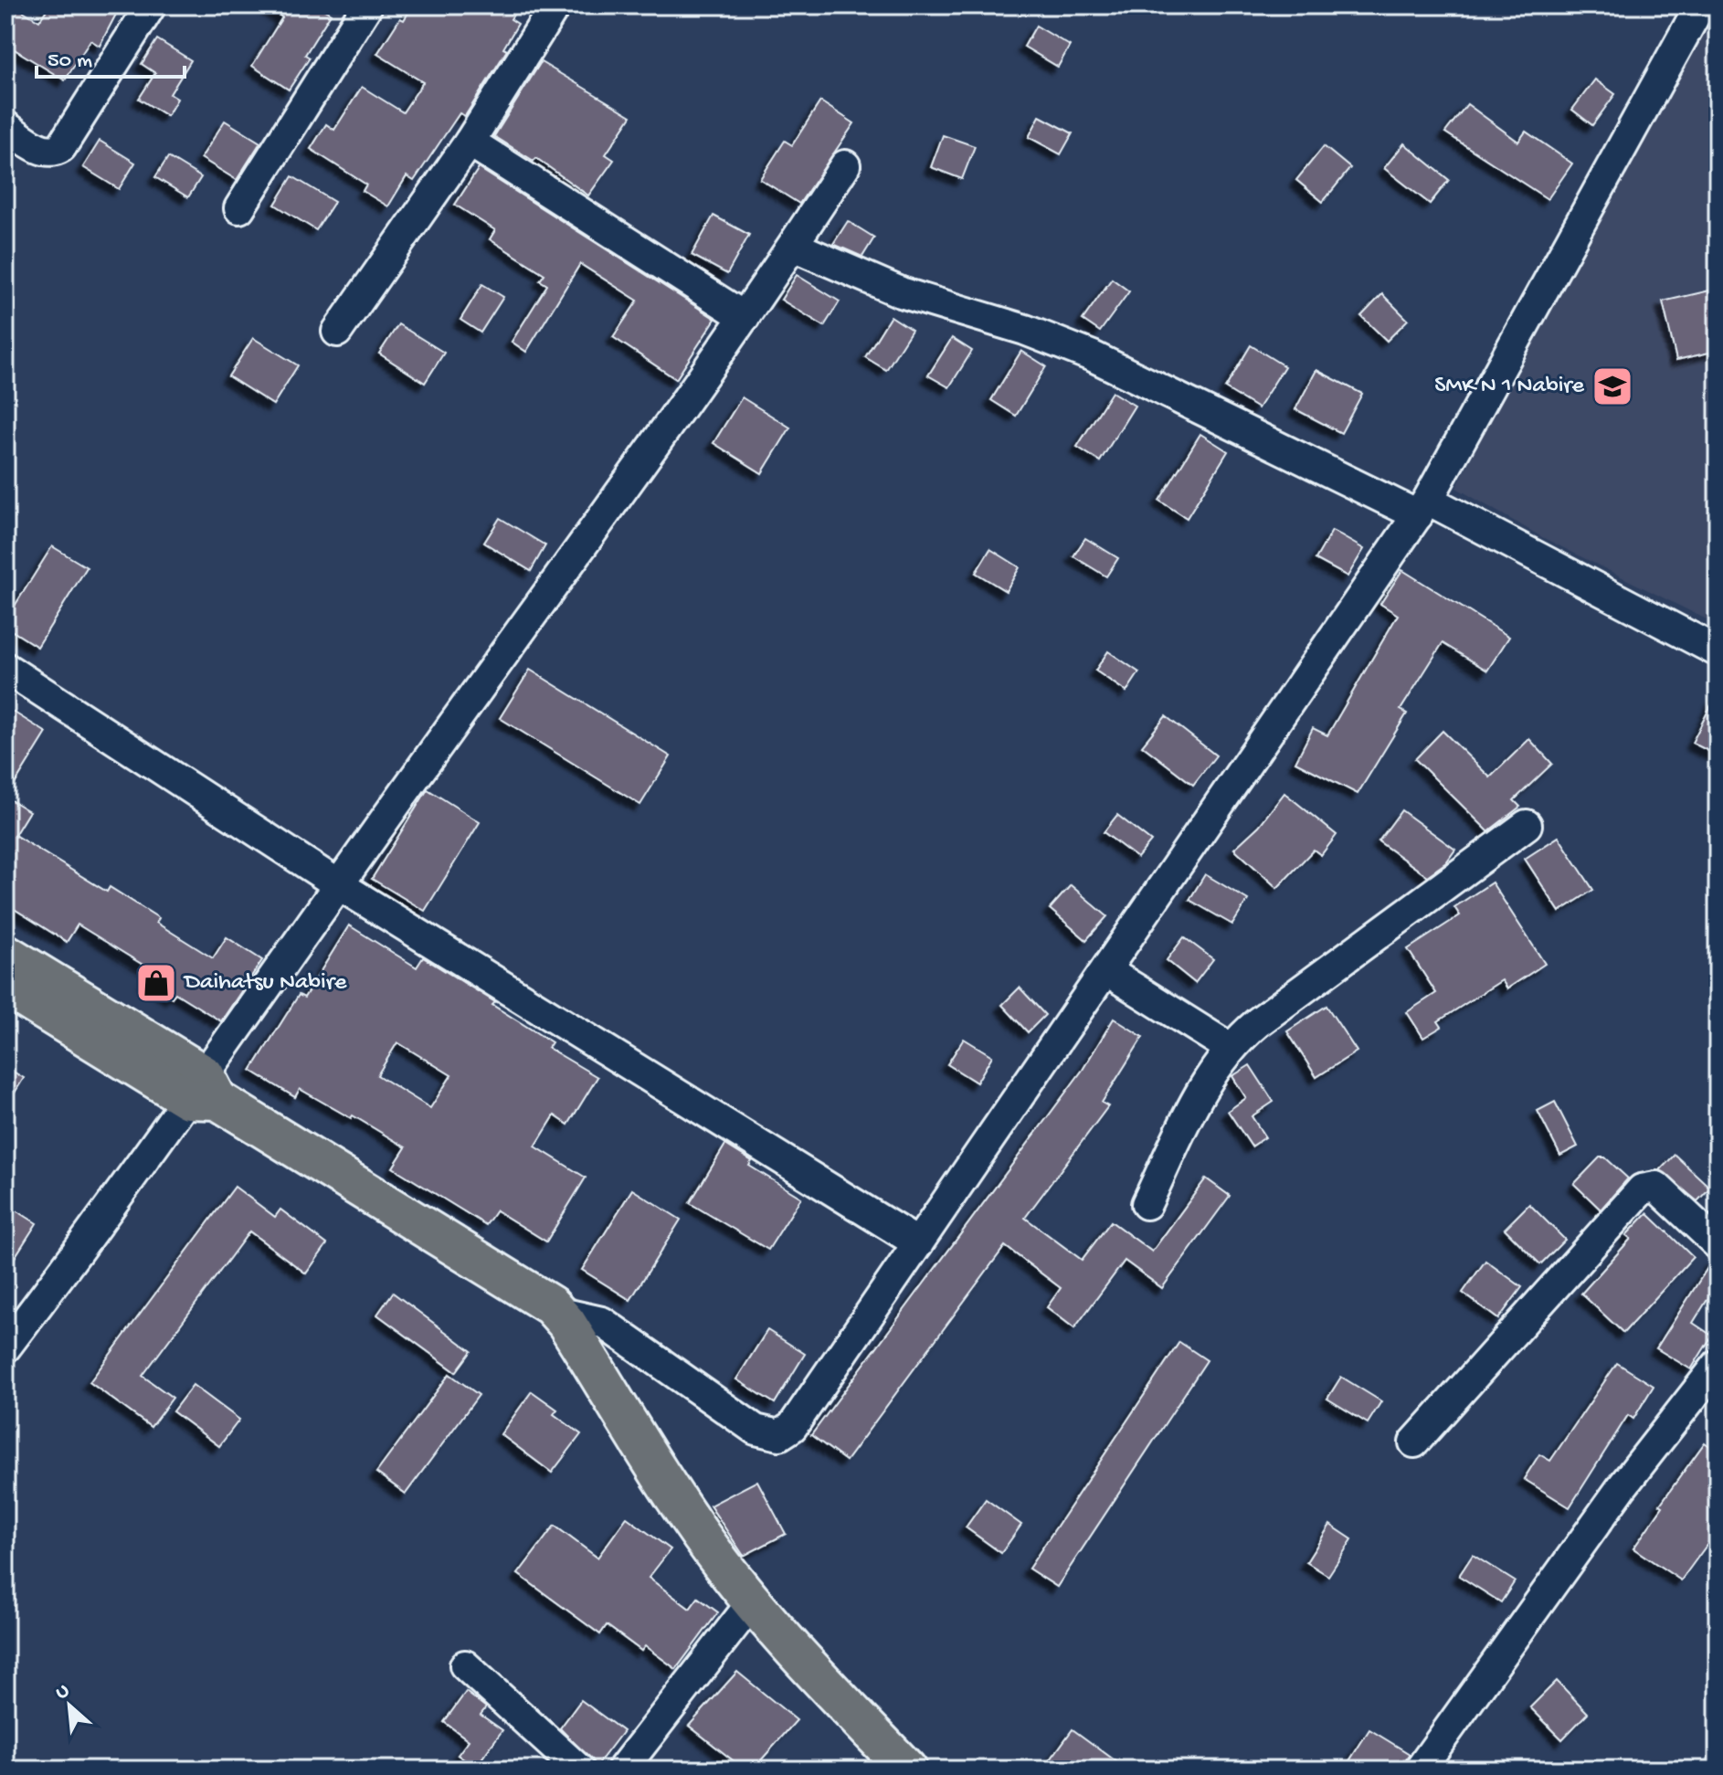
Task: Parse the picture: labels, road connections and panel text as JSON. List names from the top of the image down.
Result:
{
  "places": {
    "school or university": ["SMK N 1 Nabire"],
    "shop": ["Daihatsu Nabire"]
  },
  "scale_bar": "50 m",
  "north": "top left"
}
